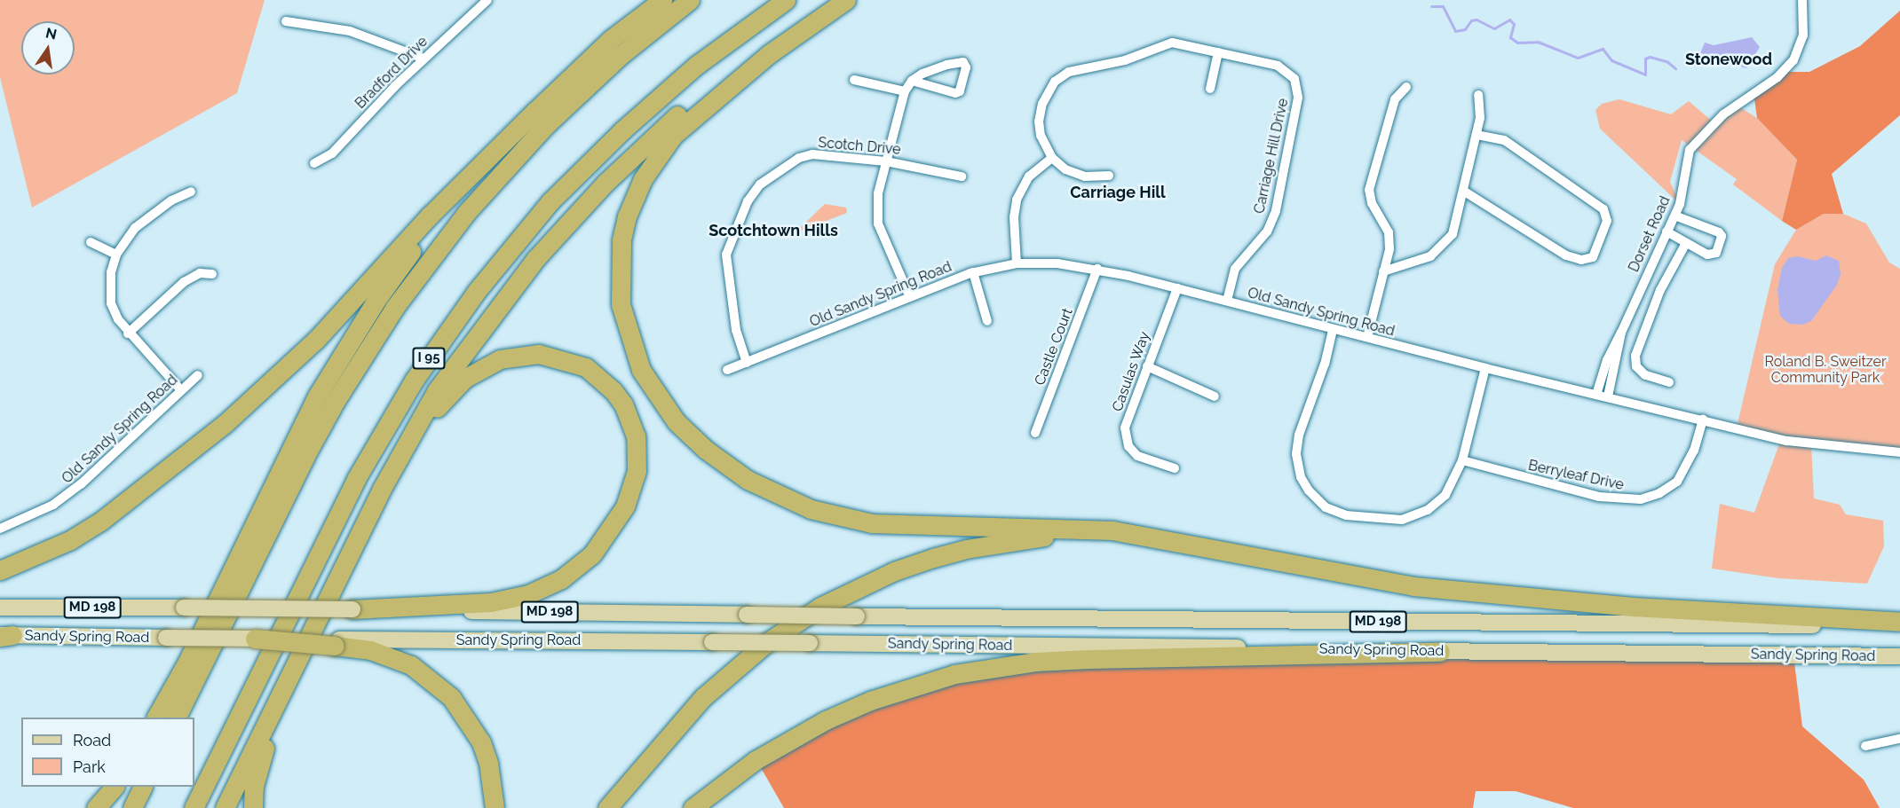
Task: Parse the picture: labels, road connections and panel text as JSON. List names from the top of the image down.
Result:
{
  "streets": {
    "highway": ["I 95"],
    "main road": ["MD 198", "Sandy Spring Road"],
    "street": [
      "Bradford Drive",
      "Scotch Drive",
      "Carriage Hill Drive",
      "Dorset Road",
      "Old Sandy Spring Road",
      "Castle Court",
      "Casulas Way",
      "Berryleaf Drive"
    ]
  },
  "crossings": [
    ["Scotch Drive", "Old Sandy Spring Road"],
    ["Carriage Hill Drive", "Old Sandy Spring Road"],
    ["Dorset Road", "Old Sandy Spring Road"],
    ["Old Sandy Spring Road", "Castle Court"],
    ["Old Sandy Spring Road", "Casulas Way"],
    ["Old Sandy Spring Road", "Berryleaf Drive"]
  ],
  "districts": ["Stonewood", "Carriage Hill", "Scotchtown Hills"],
  "parks": ["Roland B. Sweitzer Community Park"],
  "legend": ["Road", "Park"],
  "north": "top"
}
